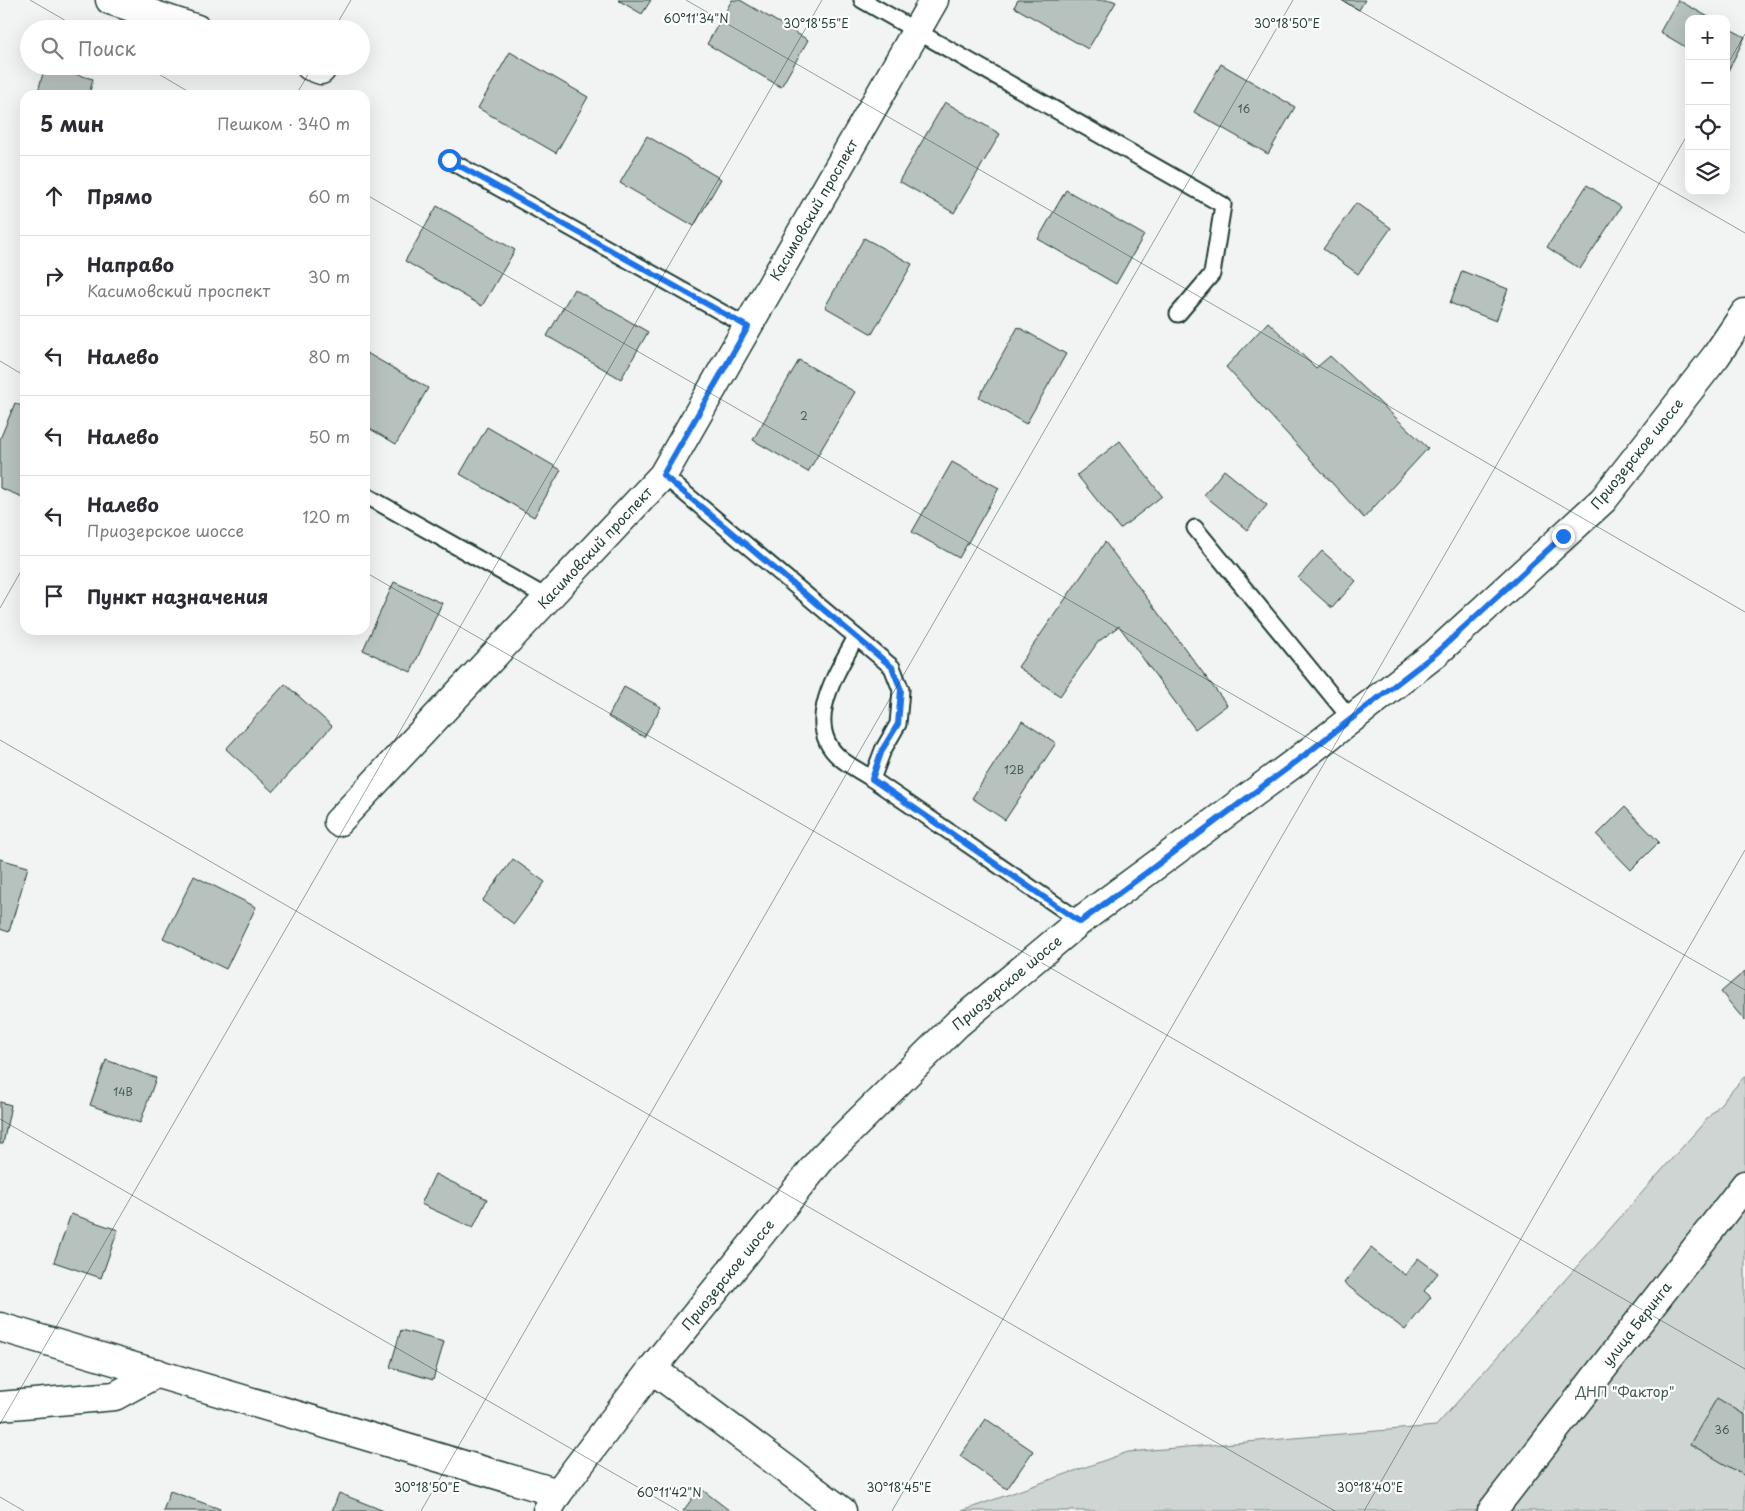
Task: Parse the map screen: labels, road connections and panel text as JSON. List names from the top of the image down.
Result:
{
  "streets": {
    "street": ["Касимовский проспект", "Приозерское шоссе", "улица Беринга"]
  },
  "parks": ["ДНП \"Фактор\""],
  "house_numbers": [
    "16",
    "2",
    "12В",
    "14В",
    "36"
  ],
  "page": {
    "map_buttons": ["+", "−"],
    "search": "Поиск",
    "heading": ["5 мин", "Пешком · 340 m"],
    "list": [
      ["Прямо", "60 m"],
      ["Направо", "Касимовский проспект", "30 m"],
      ["Налево", "80 m"],
      ["Налево", "50 m"],
      ["Налево", "Приозерское шоссе", "120 m"],
      "Пункт назначения"
    ]
  },
  "coordinates": [
    "60°11'34\"N",
    "30°18'50\"E",
    "30°18'55\"E",
    "30°18'45\"E",
    "30°18'40\"E",
    "60°11'42\"N"
  ]
}
